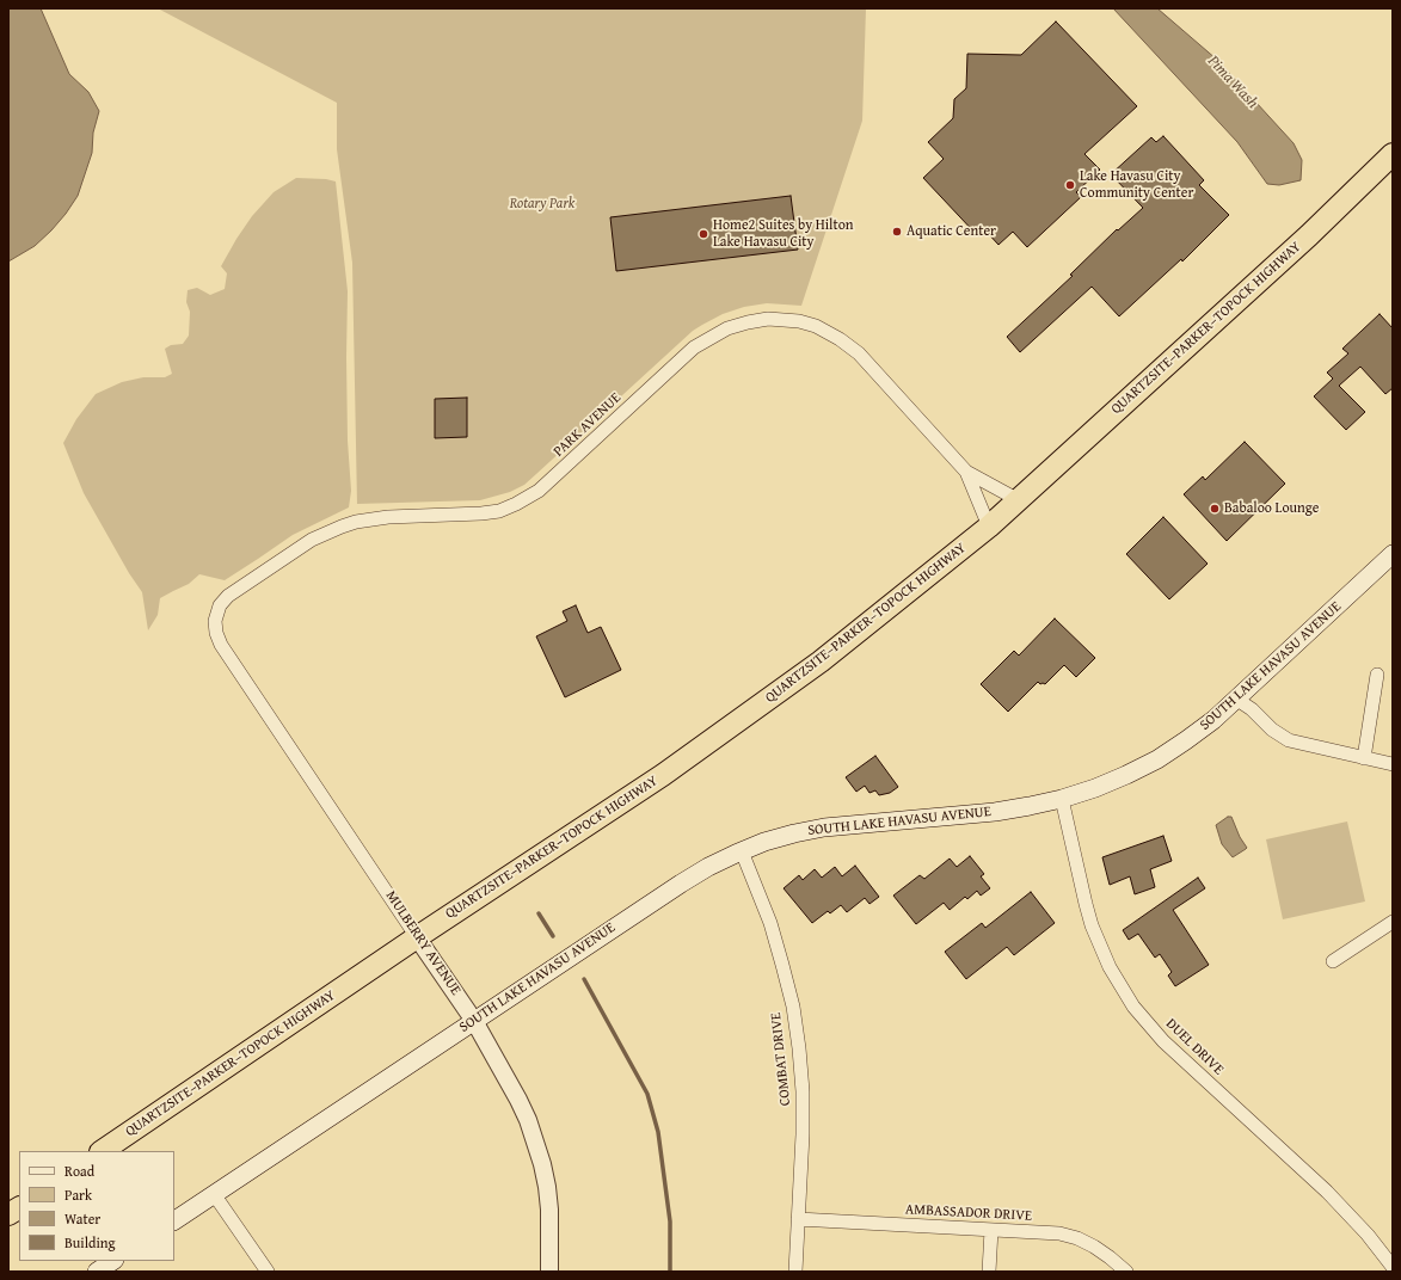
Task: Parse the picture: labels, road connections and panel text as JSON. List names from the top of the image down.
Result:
{
  "streets": {
    "highway": ["QUARTZSITE–PARKER–TOPOCK HIGHWAY"],
    "main road": ["SOUTH LAKE HAVASU AVENUE"],
    "street": [
      "PARK AVENUE",
      "MULBERRY AVENUE",
      "DUEL DRIVE",
      "COMBAT DRIVE",
      "AMBASSADOR DRIVE"
    ]
  },
  "crossings": [
    ["QUARTZSITE–PARKER–TOPOCK HIGHWAY", "PARK AVENUE"],
    ["QUARTZSITE–PARKER–TOPOCK HIGHWAY", "MULBERRY AVENUE"],
    ["PARK AVENUE", "MULBERRY AVENUE"],
    ["SOUTH LAKE HAVASU AVENUE", "MULBERRY AVENUE"],
    ["SOUTH LAKE HAVASU AVENUE", "DUEL DRIVE"],
    ["SOUTH LAKE HAVASU AVENUE", "COMBAT DRIVE"],
    ["COMBAT DRIVE", "AMBASSADOR DRIVE"]
  ],
  "water": ["Pima Wash"],
  "parks": ["Rotary Park"],
  "places": [
    "Lake Havasu City Community Center",
    "Aquatic Center",
    "Home2 Suites by Hilton Lake Havasu City",
    "Babaloo Lounge"
  ],
  "legend": [
    "Road",
    "Park",
    "Water",
    "Building"
  ]
}
